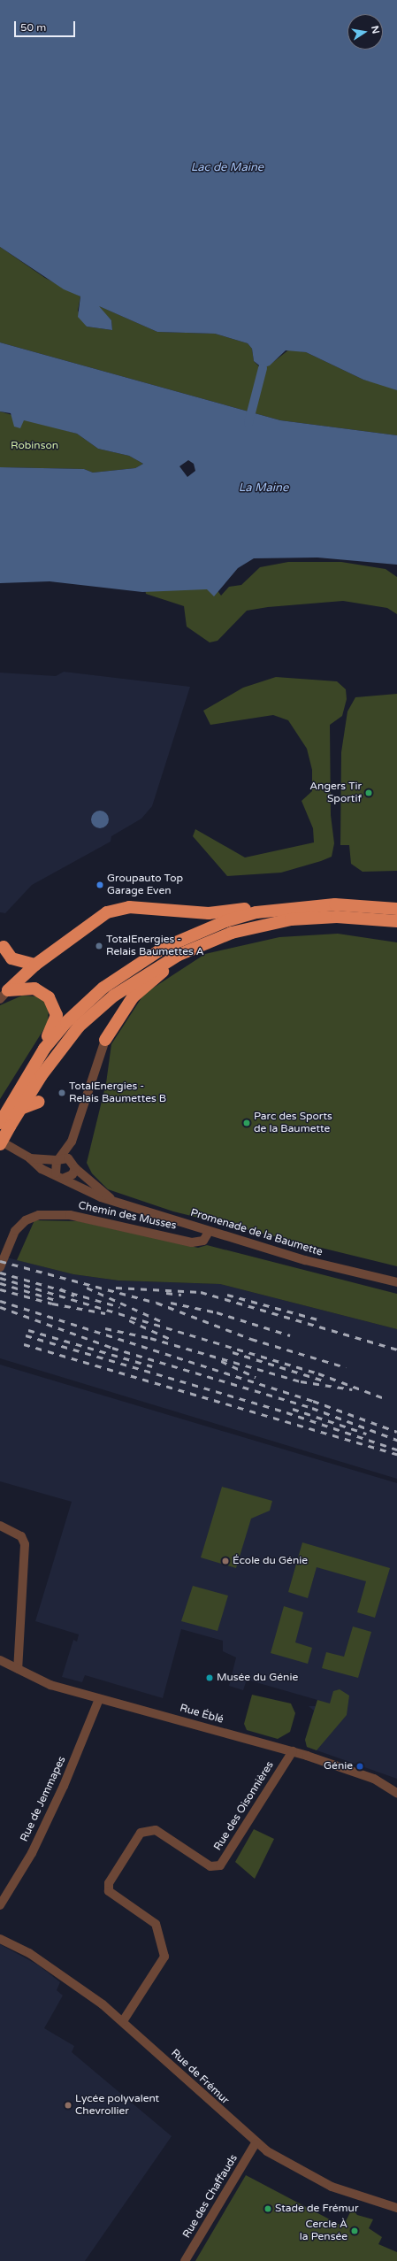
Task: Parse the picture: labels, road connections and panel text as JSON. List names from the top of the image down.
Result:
{
  "streets": {
    "street": [
      "Chemin des Musses",
      "Promenade de la Baumette",
      "Rue Éblé",
      "Rue de Jemmapes",
      "Rue des Oisonnières",
      "Rue de Frémur",
      "Rue des Chaffauds"
    ]
  },
  "crossings": [
    ["Chemin des Musses", "Promenade de la Baumette"],
    ["Rue Éblé", "Rue de Jemmapes"],
    ["Rue Éblé", "Rue des Oisonnières"],
    ["Rue des Oisonnières", "Rue de Frémur"],
    ["Rue de Frémur", "Rue des Chaffauds"]
  ],
  "water": ["Lac de Maine", "La Maine"],
  "parks": ["Robinson"],
  "places": [
    "Angers Tir Sportif",
    "Groupauto Top Garage Even",
    "TotalEnergies - Relais Baumettes A",
    "TotalEnergies - Relais Baumettes B",
    "Parc des Sports de la Baumette",
    "École du Génie",
    "Musée du Génie",
    "Génie",
    "Lycée polyvalent Chevrollier",
    "Stade de Frémur",
    "Cercle À la Pensée"
  ],
  "scale_bar": "50 m",
  "north": "right"
}
